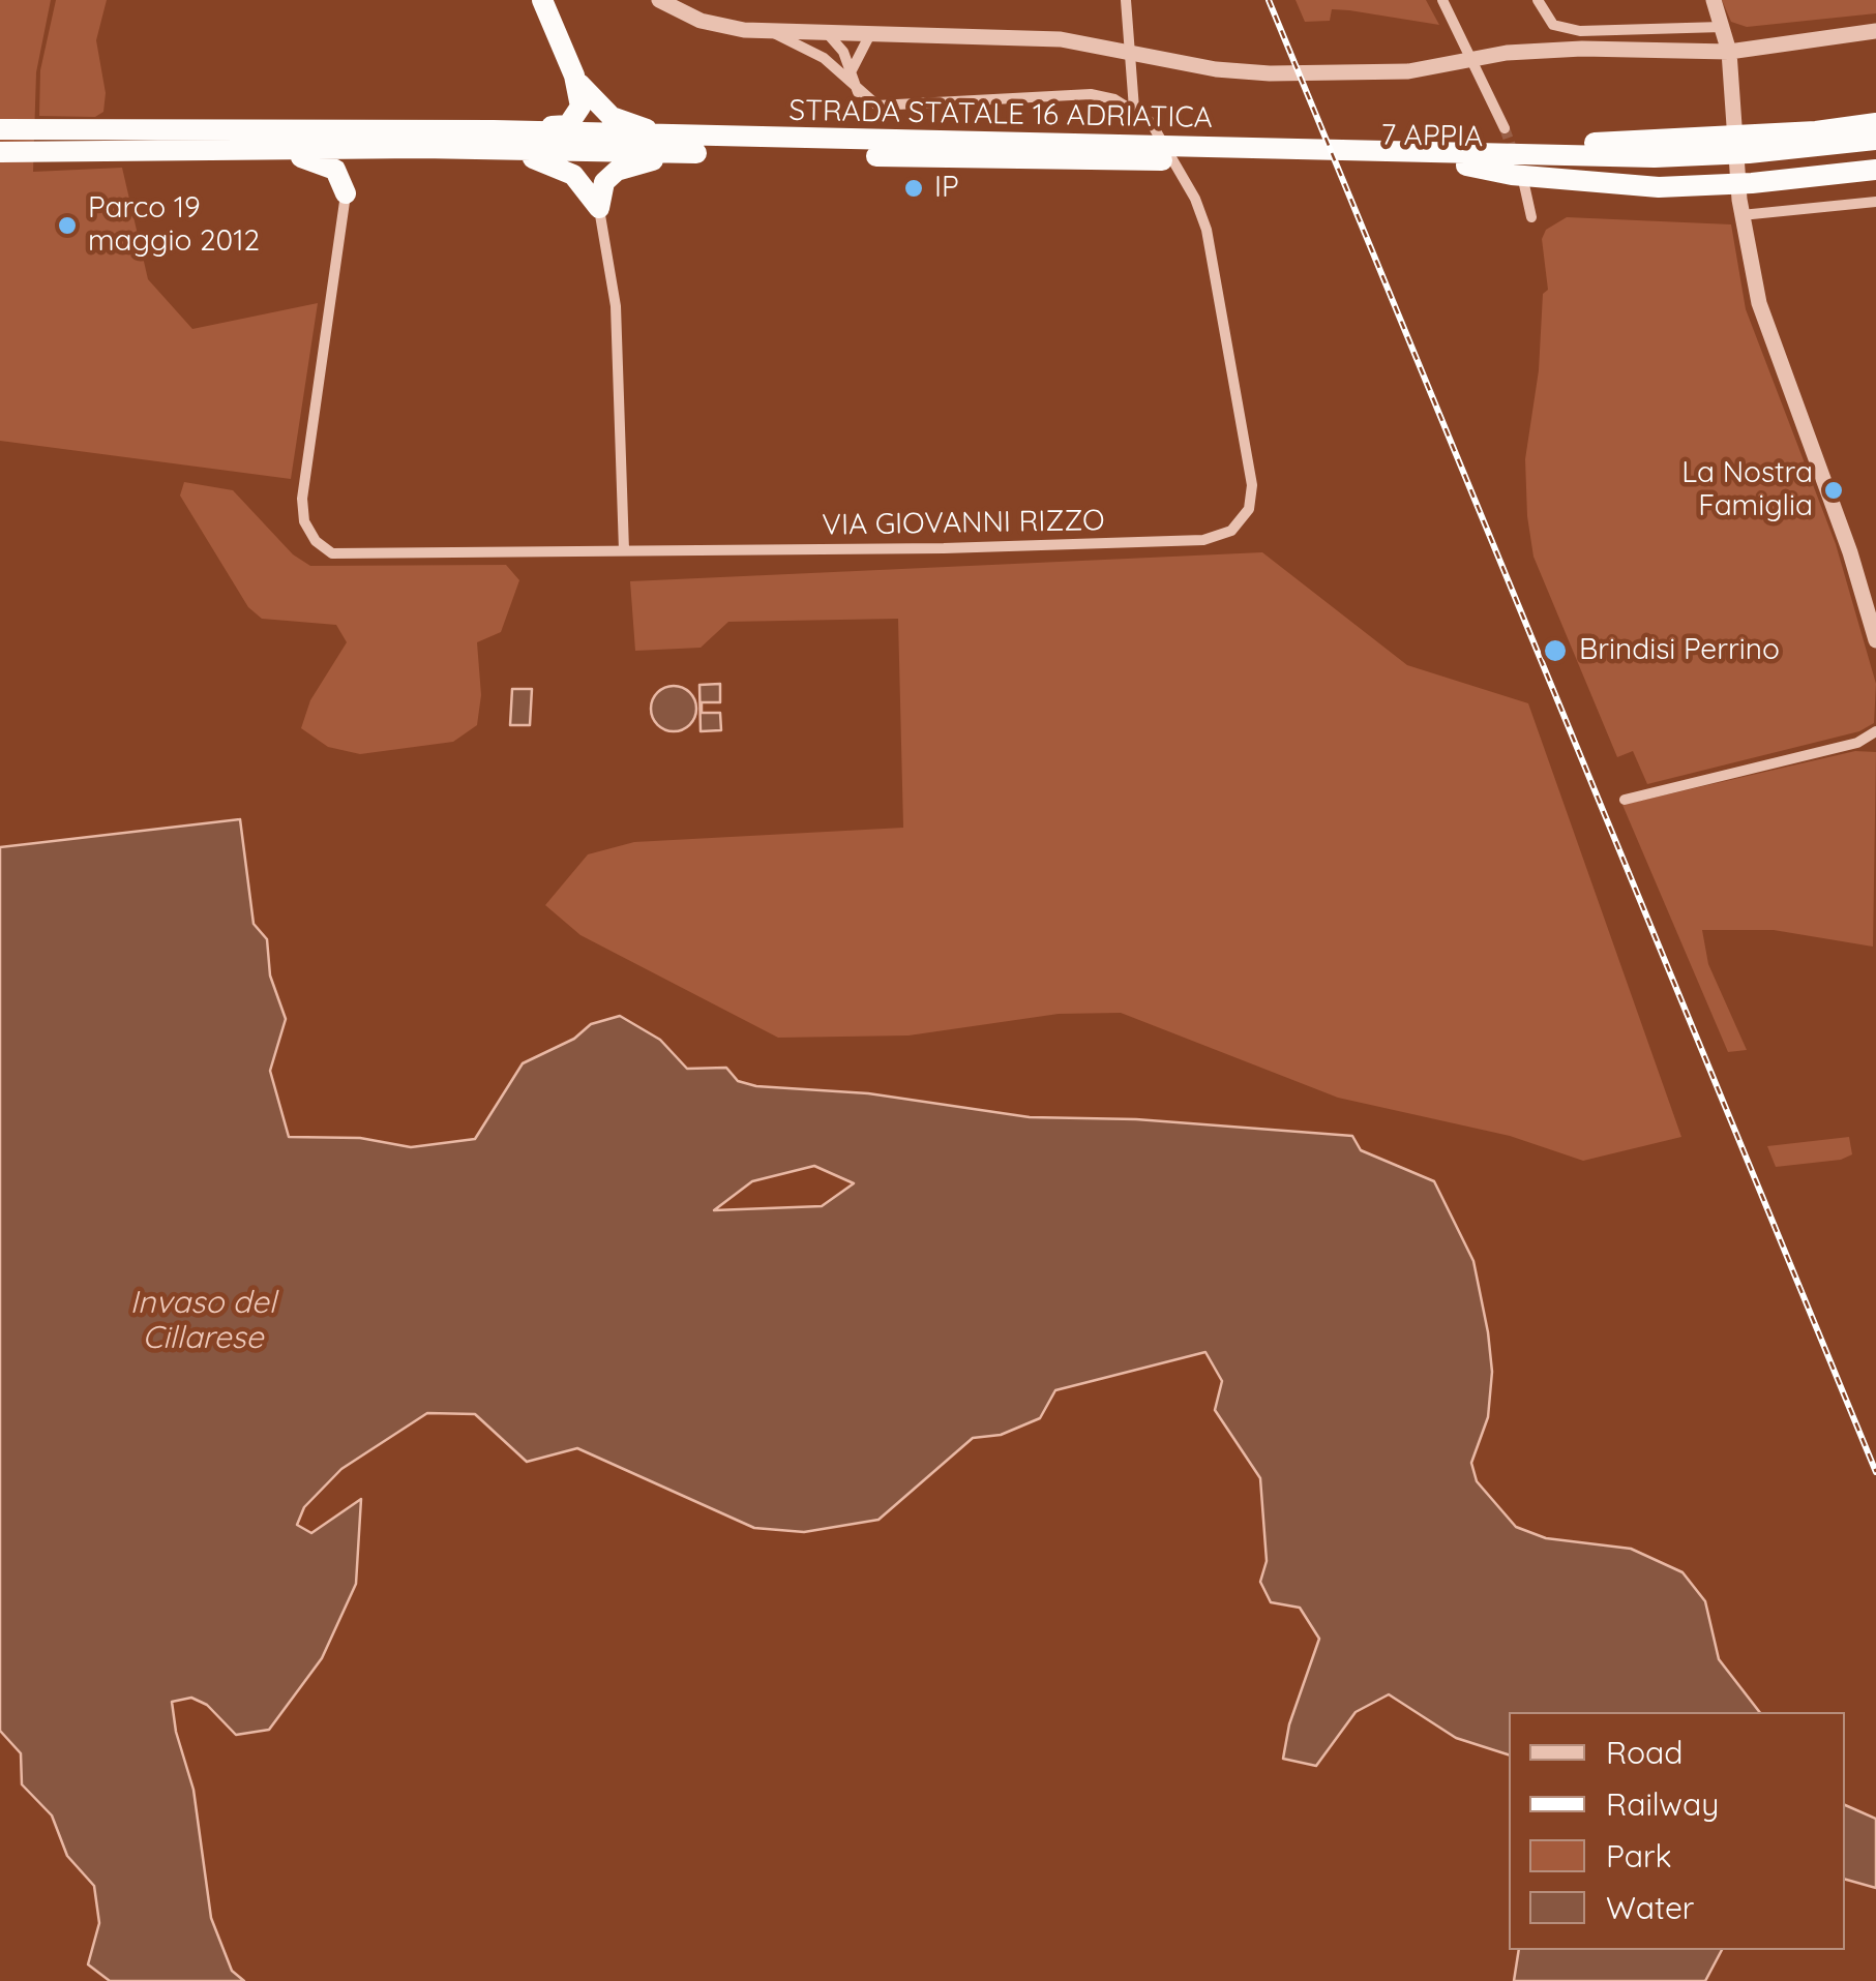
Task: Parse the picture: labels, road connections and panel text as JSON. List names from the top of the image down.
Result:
{
  "streets": {
    "highway": ["STRADA STATALE 16 ADRIATICA"],
    "street": ["VIA GIOVANNI RIZZO"]
  },
  "water": ["Invaso del Cillarese"],
  "places": [
    "IP",
    "Parco 19 maggio 2012",
    "La Nostra Famiglia",
    "Brindisi Perrino"
  ],
  "legend": [
    "Road",
    "Railway",
    "Park",
    "Water"
  ]
}
